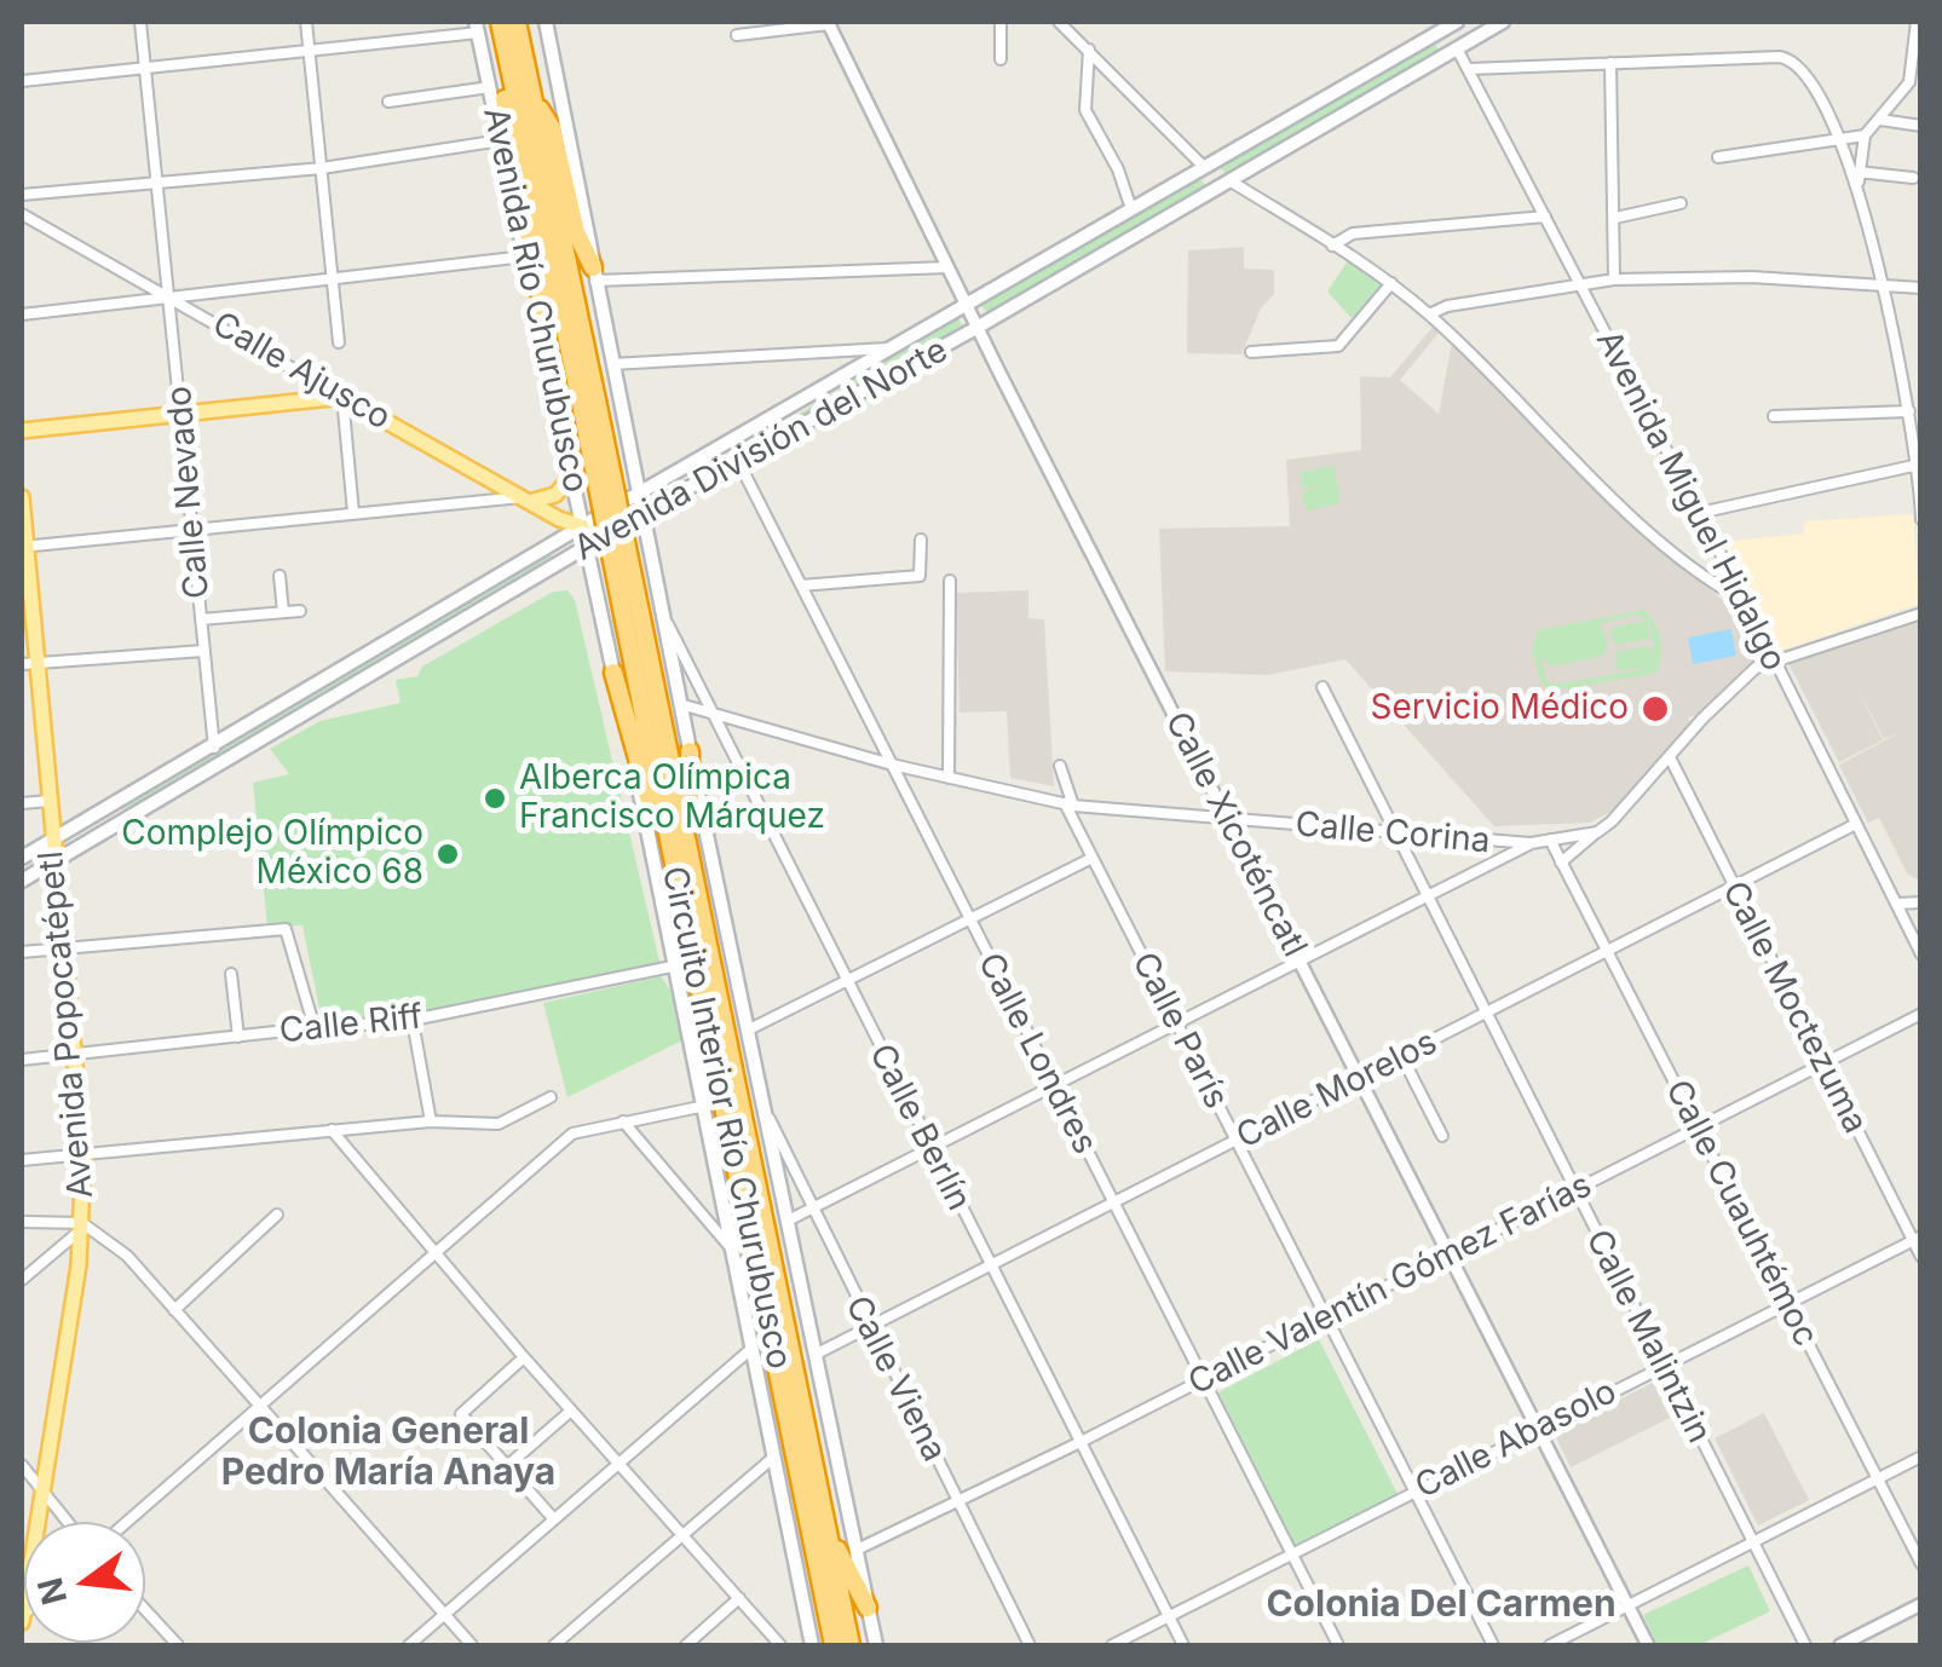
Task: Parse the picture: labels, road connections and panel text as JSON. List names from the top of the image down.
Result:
{
  "streets": {
    "highway": ["Circuito Interior Río Churubusco"],
    "main road": [
      "Avenida Río Churubusco",
      "Calle Ajusco",
      "Avenida División del Norte",
      "Avenida Popocatépetl"
    ],
    "street": [
      "Calle Nevado",
      "Avenida Miguel Hidalgo",
      "Calle Corina",
      "Calle Xicoténcatl",
      "Calle Moctezuma",
      "Calle Riff",
      "Calle París",
      "Calle Londres",
      "Calle Morelos",
      "Calle Berlín",
      "Calle Cuauhtémoc",
      "Calle Valentín Gómez Farías",
      "Calle Malintzin",
      "Calle Viena",
      "Calle Abasolo"
    ]
  },
  "crossings": [
    ["Avenida Río Churubusco", "Calle Ajusco"],
    ["Avenida Río Churubusco", "Avenida División del Norte"],
    ["Avenida Río Churubusco", "Calle Corina"],
    ["Avenida Río Churubusco", "Calle Riff"],
    ["Avenida Río Churubusco", "Calle Morelos"],
    ["Avenida Río Churubusco", "Calle Berlín"],
    ["Avenida Río Churubusco", "Calle Valentín Gómez Farías"],
    ["Avenida Río Churubusco", "Calle Viena"],
    ["Calle Ajusco", "Avenida División del Norte"],
    ["Calle Ajusco", "Calle Nevado"],
    ["Avenida División del Norte", "Calle Nevado"],
    ["Avenida División del Norte", "Avenida Miguel Hidalgo"],
    ["Avenida División del Norte", "Calle Xicoténcatl"],
    ["Avenida División del Norte", "Avenida Popocatépetl"],
    ["Avenida División del Norte", "Calle Londres"],
    ["Avenida Miguel Hidalgo", "Calle Morelos"],
    ["Calle Corina", "Calle Xicoténcatl"],
    ["Calle Corina", "Calle París"],
    ["Calle Corina", "Calle Londres"],
    ["Calle Corina", "Calle Berlín"],
    ["Calle Corina", "Calle Cuauhtémoc"],
    ["Calle Corina", "Calle Malintzin"],
    ["Calle Xicoténcatl", "Calle Morelos"],
    ["Calle Xicoténcatl", "Calle Valentín Gómez Farías"],
    ["Calle Xicoténcatl", "Calle Abasolo"],
    ["Calle Moctezuma", "Calle Morelos"],
    ["Calle Moctezuma", "Calle Valentín Gómez Farías"],
    ["Calle Moctezuma", "Calle Abasolo"],
    ["Avenida Popocatépetl", "Calle Riff"],
    ["Calle París", "Calle Morelos"],
    ["Calle París", "Calle Valentín Gómez Farías"],
    ["Calle París", "Calle Abasolo"],
    ["Calle Londres", "Calle Morelos"],
    ["Calle Londres", "Calle Valentín Gómez Farías"],
    ["Calle Londres", "Calle Abasolo"],
    ["Calle Morelos", "Calle Berlín"],
    ["Calle Morelos", "Calle Cuauhtémoc"],
    ["Calle Morelos", "Calle Malintzin"],
    ["Calle Morelos", "Calle Viena"],
    ["Calle Berlín", "Calle Valentín Gómez Farías"],
    ["Calle Berlín", "Calle Abasolo"],
    ["Calle Cuauhtémoc", "Calle Valentín Gómez Farías"],
    ["Calle Cuauhtémoc", "Calle Abasolo"],
    ["Calle Valentín Gómez Farías", "Calle Malintzin"],
    ["Calle Valentín Gómez Farías", "Calle Viena"],
    ["Calle Malintzin", "Calle Abasolo"]
  ],
  "districts": ["Colonia General Pedro María Anaya", "Colonia Del Carmen"],
  "places": ["Servicio Médico", "Alberca Olímpica Francisco Márquez", "Complejo Olímpico México 68"],
  "north": "left"
}
